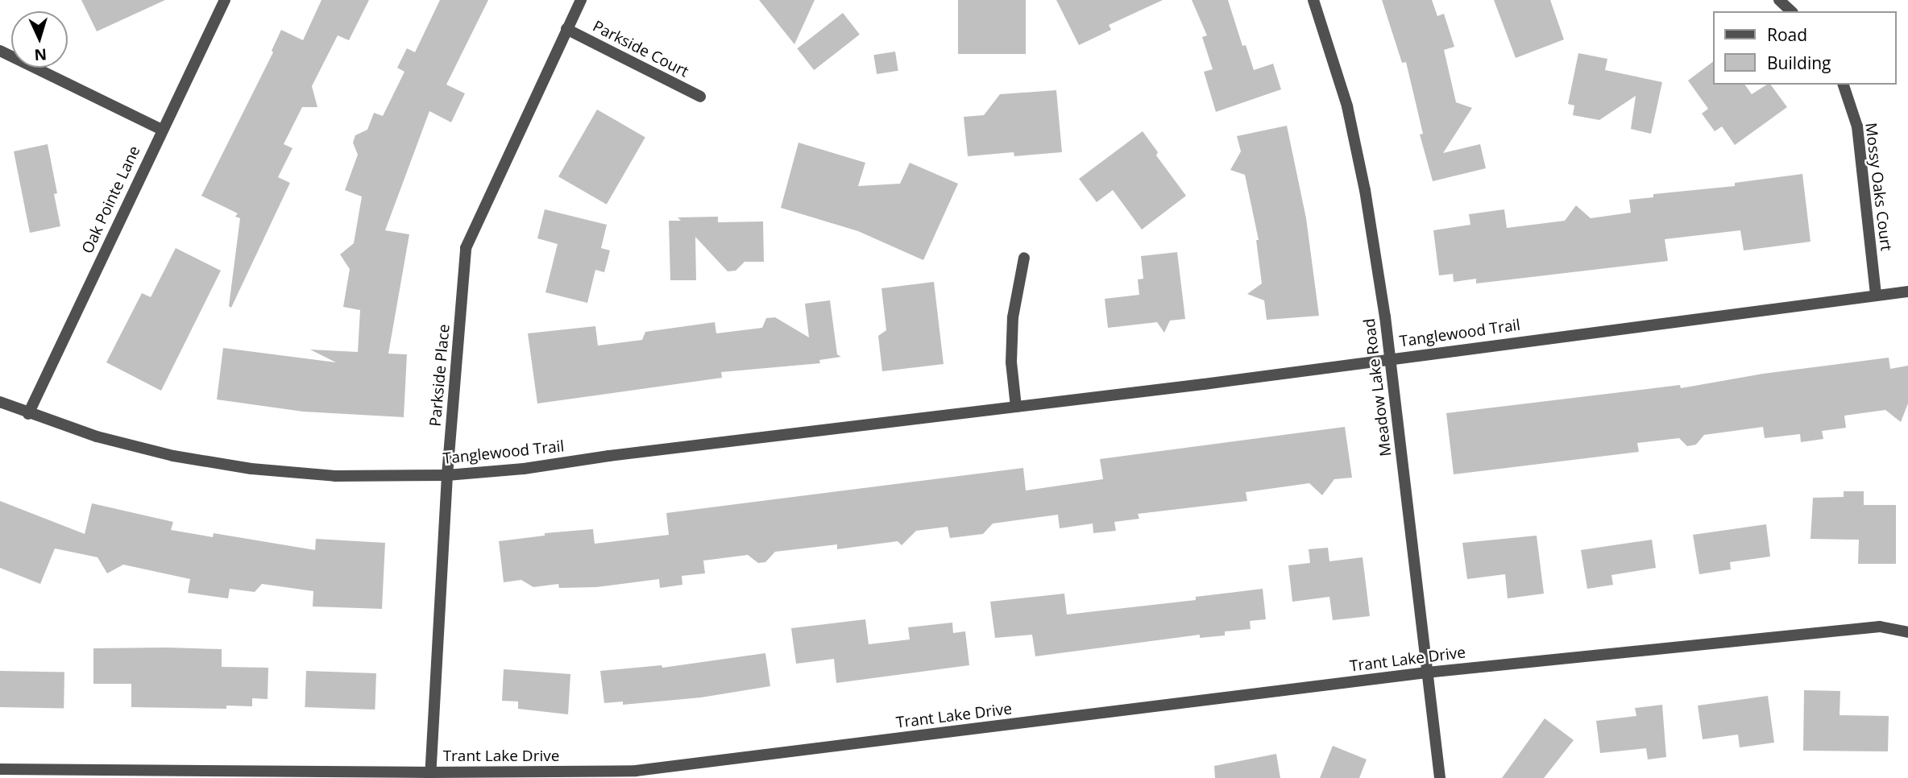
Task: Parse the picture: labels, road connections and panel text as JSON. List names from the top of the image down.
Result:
{
  "streets": {
    "street": [
      "Parkside Court",
      "Mossy Oaks Court",
      "Oak Pointe Lane",
      "Tanglewood Trail",
      "Parkside Place",
      "Meadow Lake Road",
      "Trant Lake Drive"
    ]
  },
  "crossings": [
    ["Parkside Court", "Parkside Place"],
    ["Mossy Oaks Court", "Tanglewood Trail"],
    ["Oak Pointe Lane", "Tanglewood Trail"],
    ["Tanglewood Trail", "Parkside Place"],
    ["Tanglewood Trail", "Meadow Lake Road"],
    ["Parkside Place", "Trant Lake Drive"],
    ["Meadow Lake Road", "Trant Lake Drive"]
  ],
  "legend": ["Road", "Building"],
  "north": "bottom"
}
